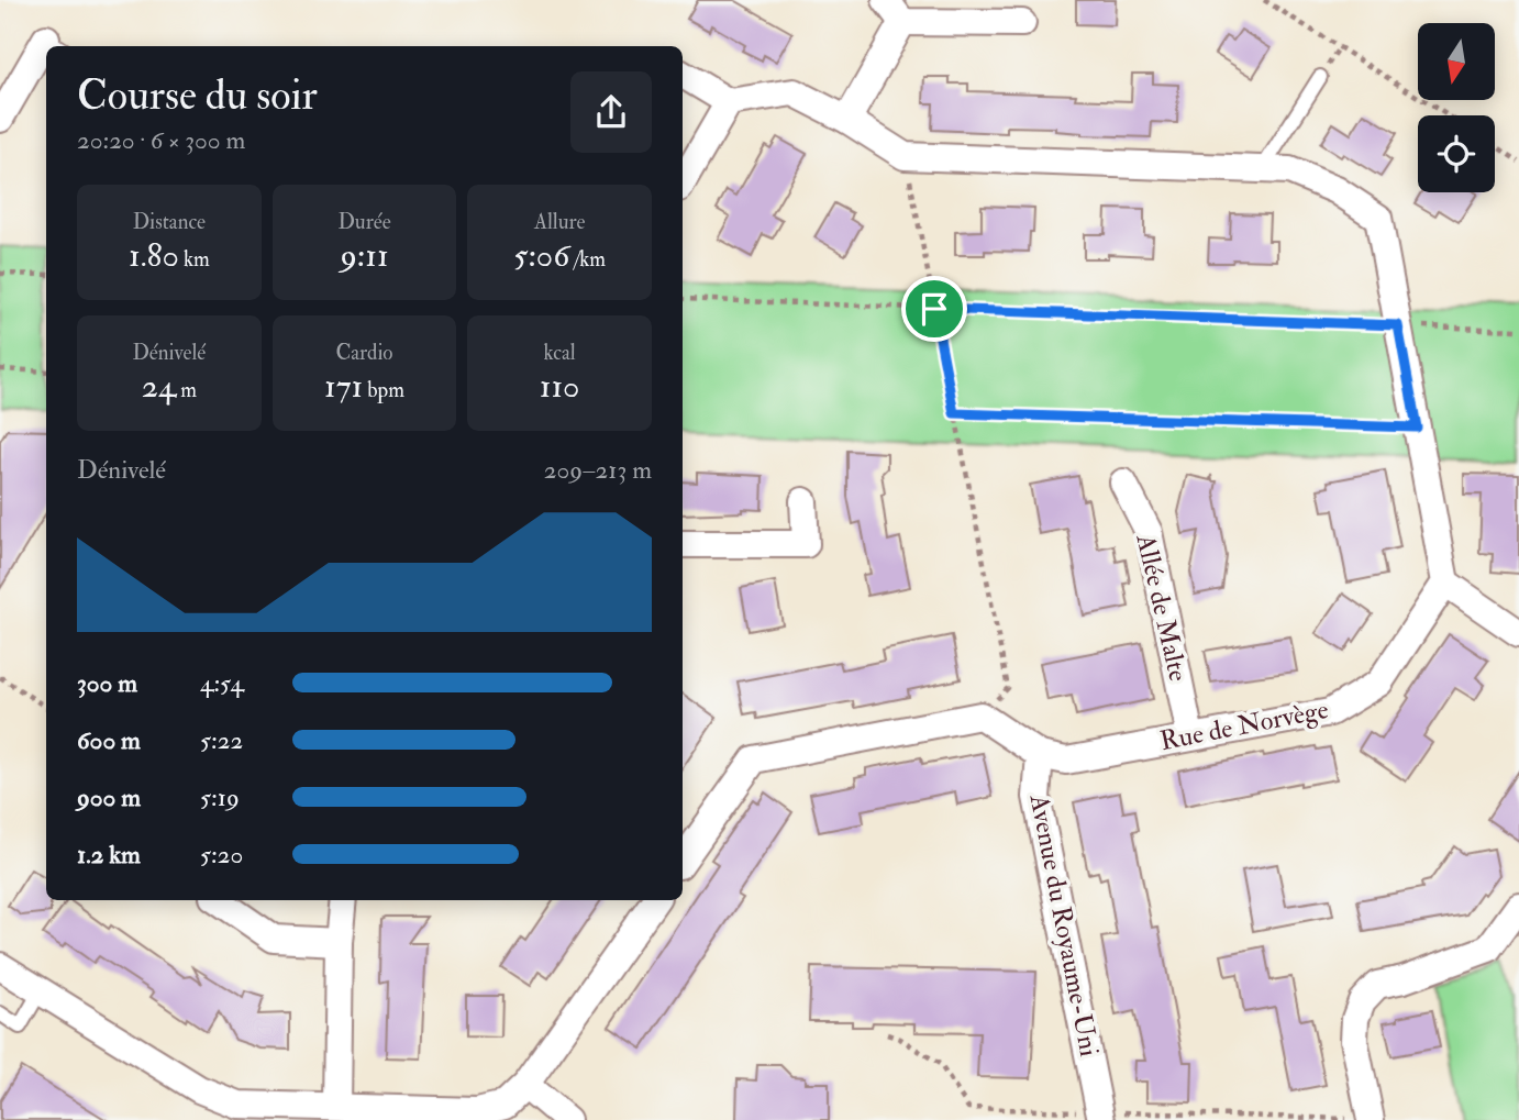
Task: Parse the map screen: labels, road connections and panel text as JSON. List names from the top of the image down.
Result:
{
  "streets": {
    "street": ["Allée de Malte", "Rue de Norvège", "Avenue du Royaume-Uni"]
  },
  "crossings": [
    ["Allée de Malte", "Rue de Norvège"],
    ["Rue de Norvège", "Avenue du Royaume-Uni"]
  ],
  "north": "bottom",
  "page": {
    "heading": ["Course du soir", "20:20 · 6 × 300 m"],
    "stats": [
      ["Distance", "1.80 km"],
      ["Durée", "9:11"],
      ["Allure", "5:06 /km"],
      ["Dénivelé", "24 m"],
      ["Cardio", "171 bpm"],
      ["kcal", "110"]
    ],
    "chart": ["Dénivelé", "209–213 m"],
    "list": [
      {
        "name": "300 m",
        "note": "4:54"
      },
      {
        "name": "600 m",
        "note": "5:22"
      },
      {
        "name": "900 m",
        "note": "5:19"
      },
      {
        "name": "1.2 km",
        "note": "5:20"
      }
    ]
  }
}
